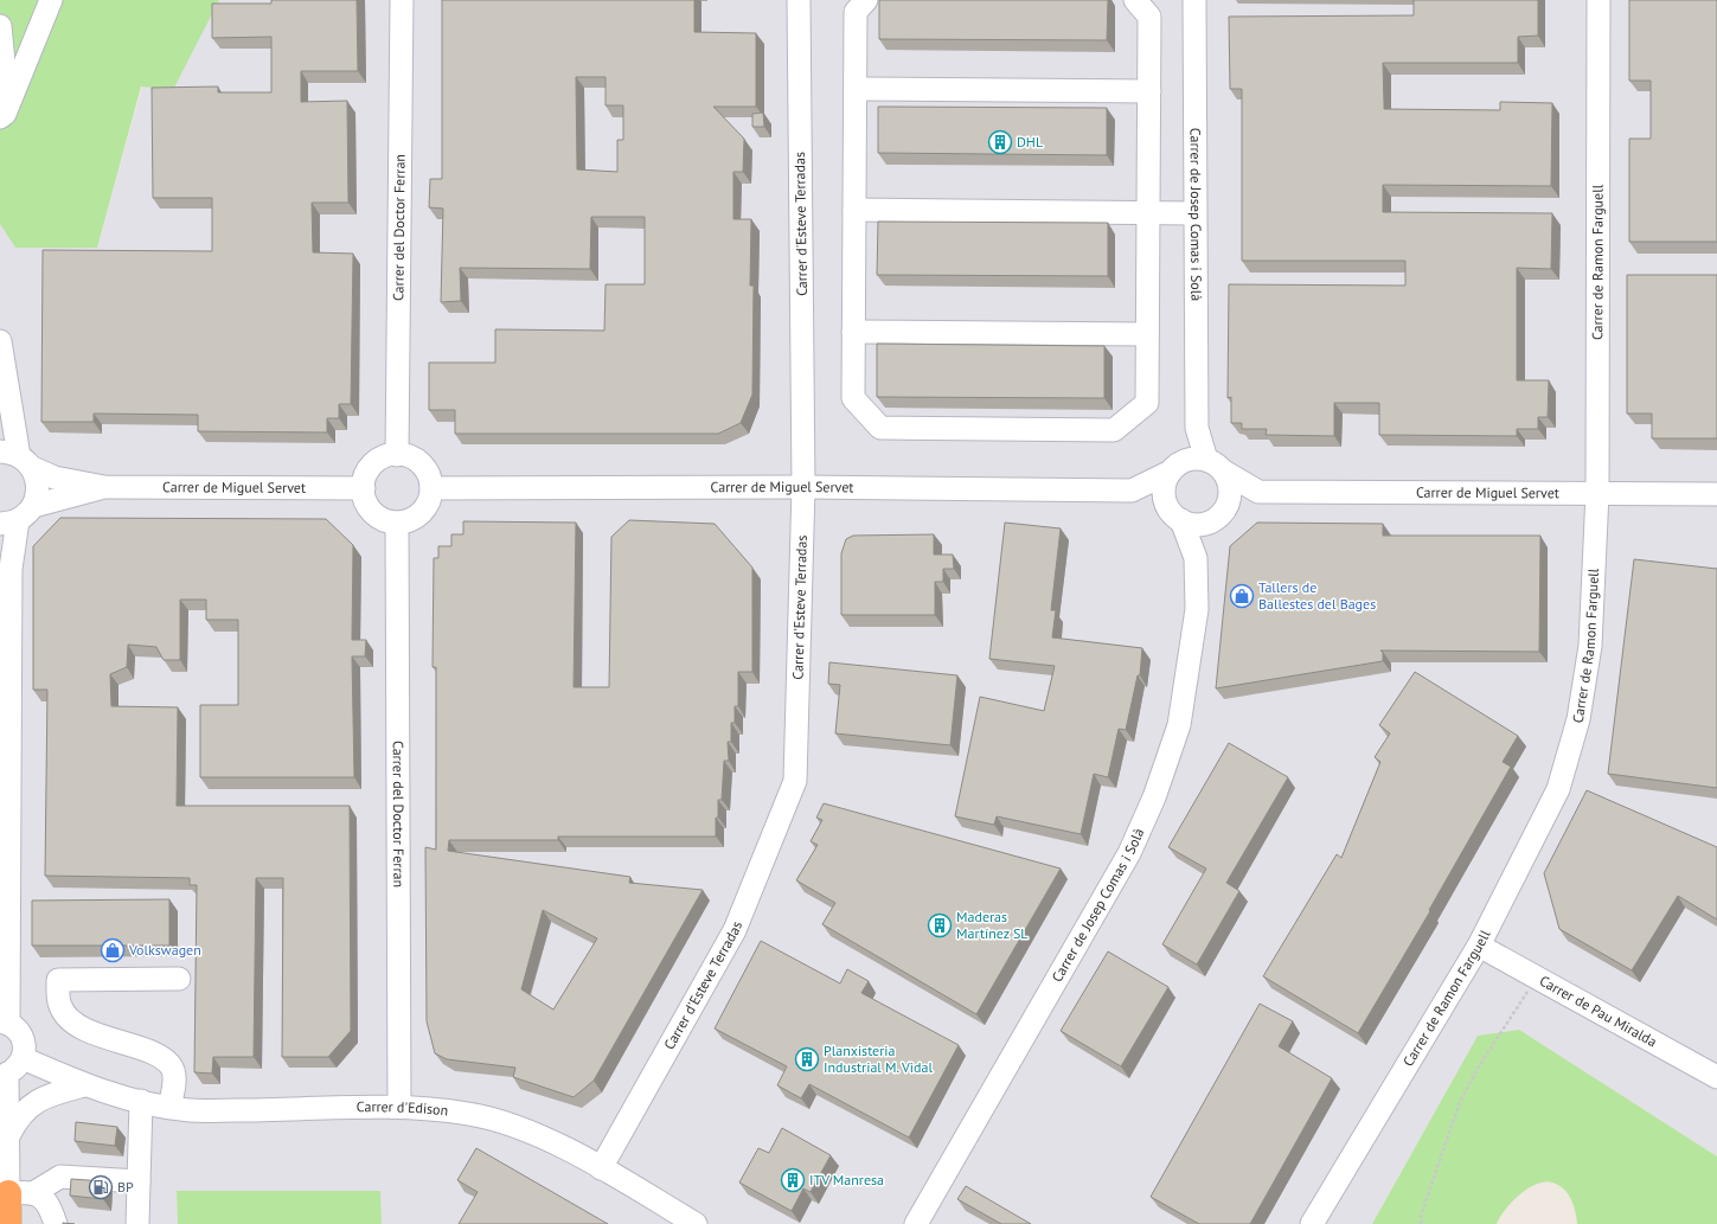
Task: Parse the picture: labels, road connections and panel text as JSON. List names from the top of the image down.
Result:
{
  "streets": {
    "street": [
      "Carrer de Josep Comas i Solà",
      "Carrer d'Esteve Terradas",
      "Carrer del Doctor Ferran",
      "Carrer de Ramon Farguell",
      "Carrer de Miguel Servet",
      "Carrer de Pau Miralda",
      "Carrer d'Edison"
    ]
  },
  "crossings": [
    ["Carrer de Josep Comas i Solà", "Carrer de Miguel Servet"],
    ["Carrer d'Esteve Terradas", "Carrer de Miguel Servet"],
    ["Carrer d'Esteve Terradas", "Carrer d'Edison"],
    ["Carrer del Doctor Ferran", "Carrer de Miguel Servet"],
    ["Carrer del Doctor Ferran", "Carrer d'Edison"],
    ["Carrer de Ramon Farguell", "Carrer de Miguel Servet"],
    ["Carrer de Ramon Farguell", "Carrer de Pau Miralda"]
  ],
  "places": {
    "building": [
      "DHL",
      "Maderas Martínez SL",
      "Planxisteria Industrial M. Vidal",
      "ITV Manresa"
    ],
    "shop": ["Tallers de Ballestes del Bages", "Volkswagen"],
    "fuel station": ["BP"]
  }
}
